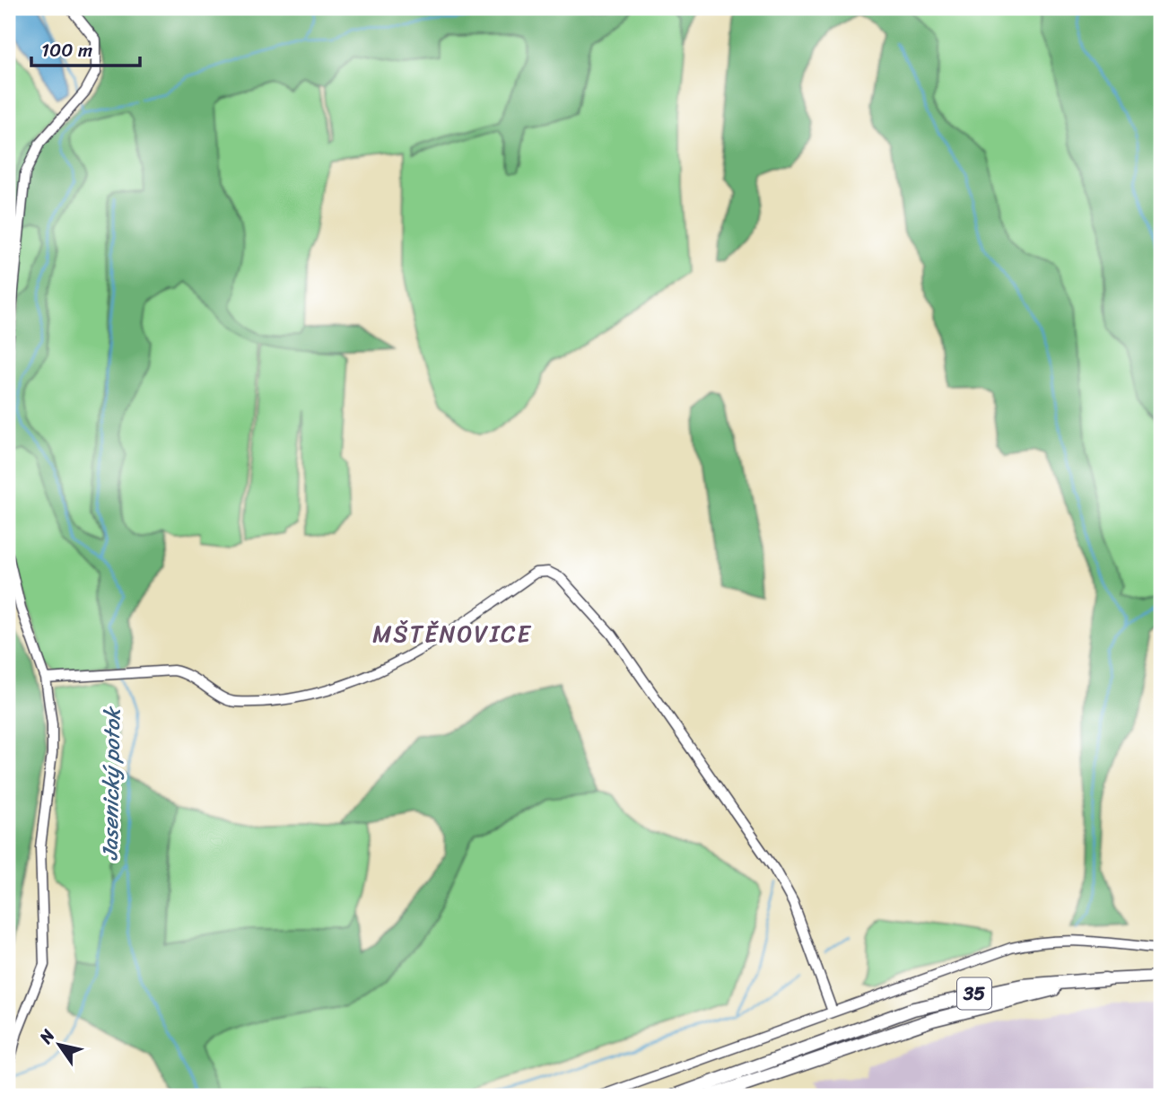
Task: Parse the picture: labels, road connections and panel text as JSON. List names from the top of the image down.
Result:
{
  "streets": {
    "highway": ["35"]
  },
  "districts": ["MŠTĚNOVICE"],
  "water": ["Jasenický potok"],
  "scale_bar": "100 m",
  "north": "top left"
}
